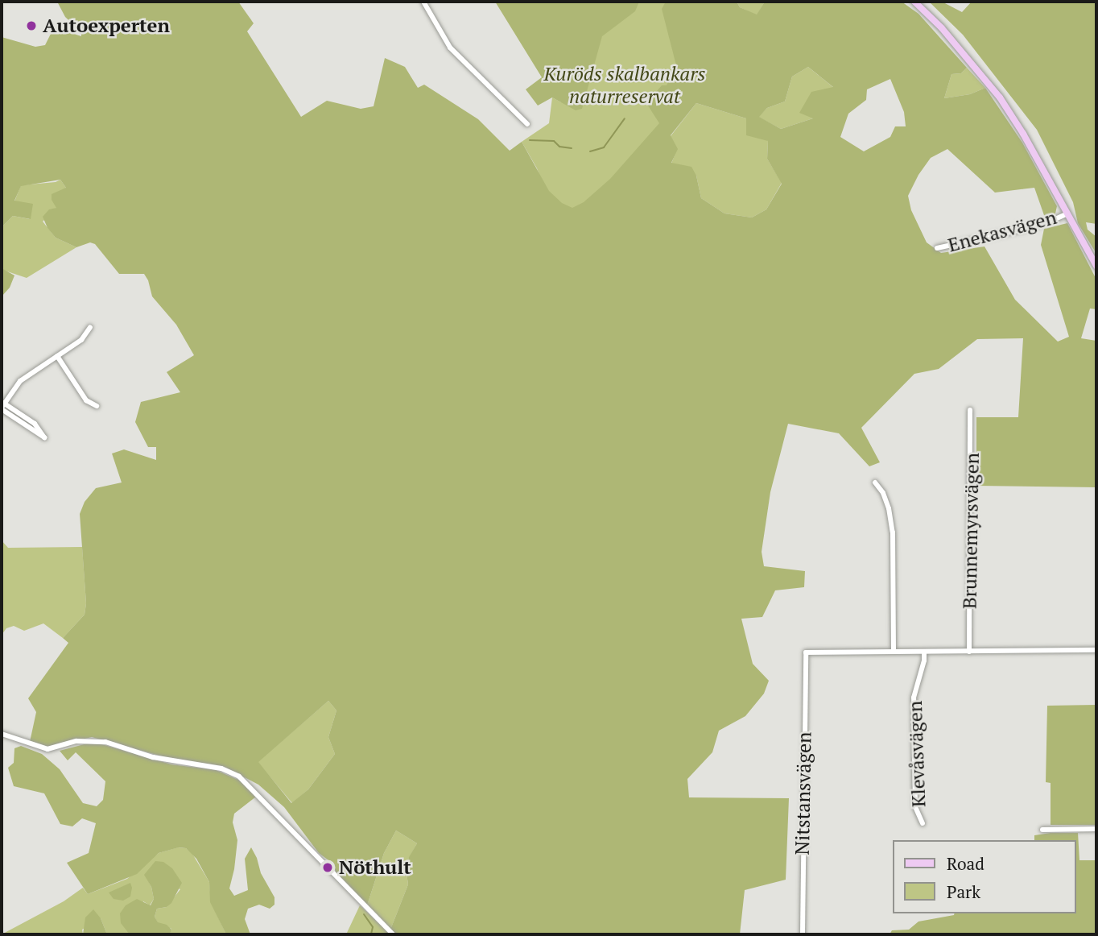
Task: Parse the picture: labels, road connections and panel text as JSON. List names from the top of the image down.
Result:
{
  "streets": {
    "street": [
      "Enekasvägen",
      "Brunnemyrsvägen",
      "Klevåsvägen",
      "Nitstansvägen"
    ]
  },
  "parks": ["Kuröds skalbankars naturreservat"],
  "places": ["Autoexperten", "Nöthult"],
  "legend": ["Road", "Park"]
}
